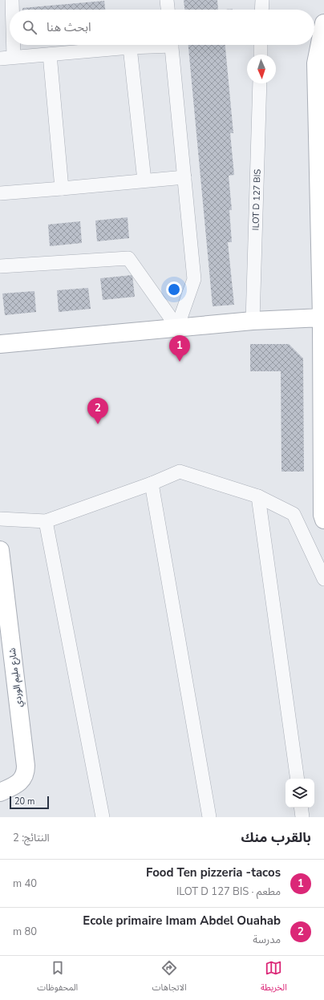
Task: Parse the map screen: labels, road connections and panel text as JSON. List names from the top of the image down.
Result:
{
  "streets": {
    "street": ["ILOT D 127 BIS", "شارع مليم الوردي"]
  },
  "scale_bar": "20 m",
  "north": "bottom",
  "page": {
    "search": "ابحث هنا",
    "pins": ["1", "2"],
    "scale": "20 m",
    "heading": ["بالقرب منك", "النتائج: 2"],
    "list": [
      {
        "mark": "1",
        "name": "Food Ten pizzeria -tacos",
        "note": "مطعم · ILOT D 127 BIS",
        "value": "40 m"
      },
      {
        "mark": "2",
        "name": "Ecole primaire Imam Abdel Ouahab",
        "note": "مدرسة",
        "value": "80 m"
      }
    ],
    "nav": ["الخريطة", "الاتجاهات", "المحفوظات"]
  }
}
